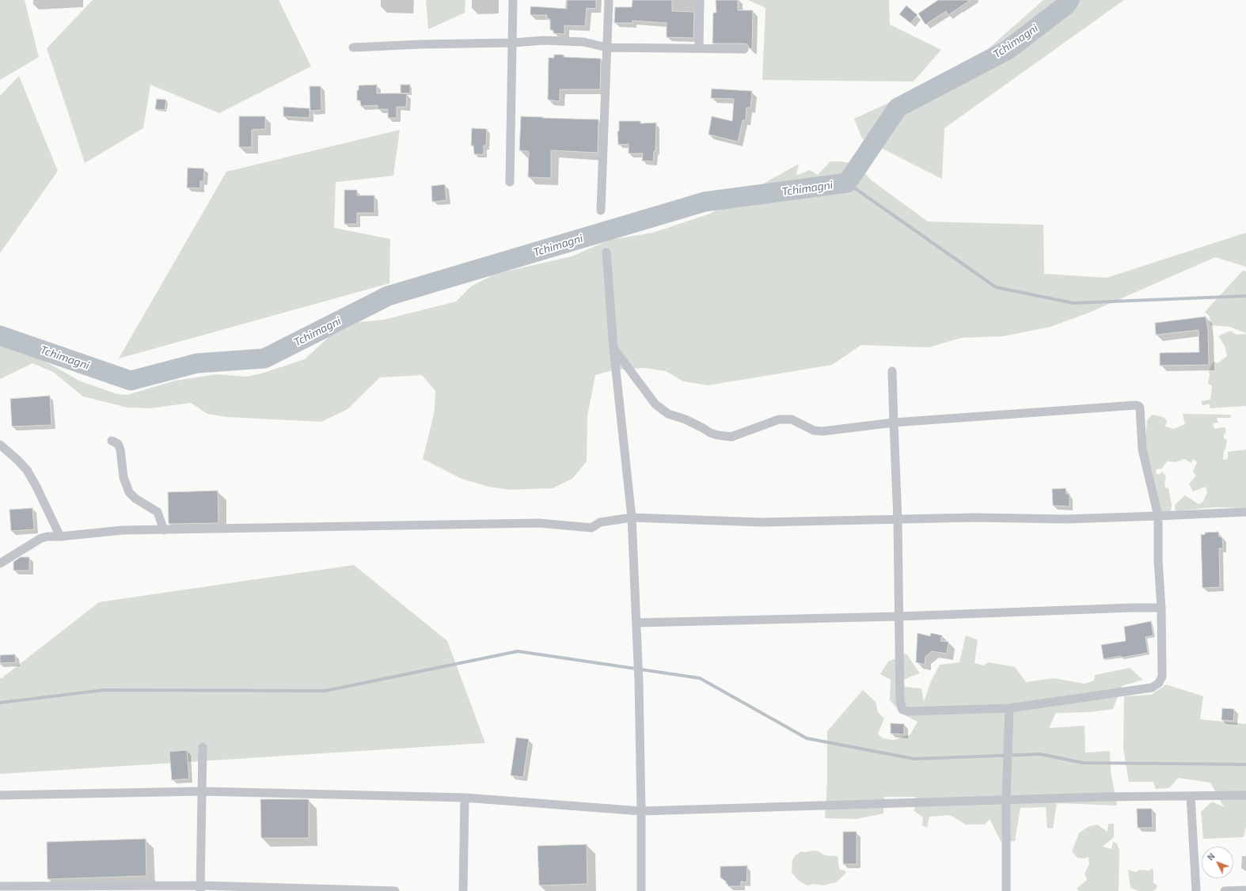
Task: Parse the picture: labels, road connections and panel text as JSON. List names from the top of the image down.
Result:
{
  "water": ["Tchimagni"],
  "north": "top left"
}
